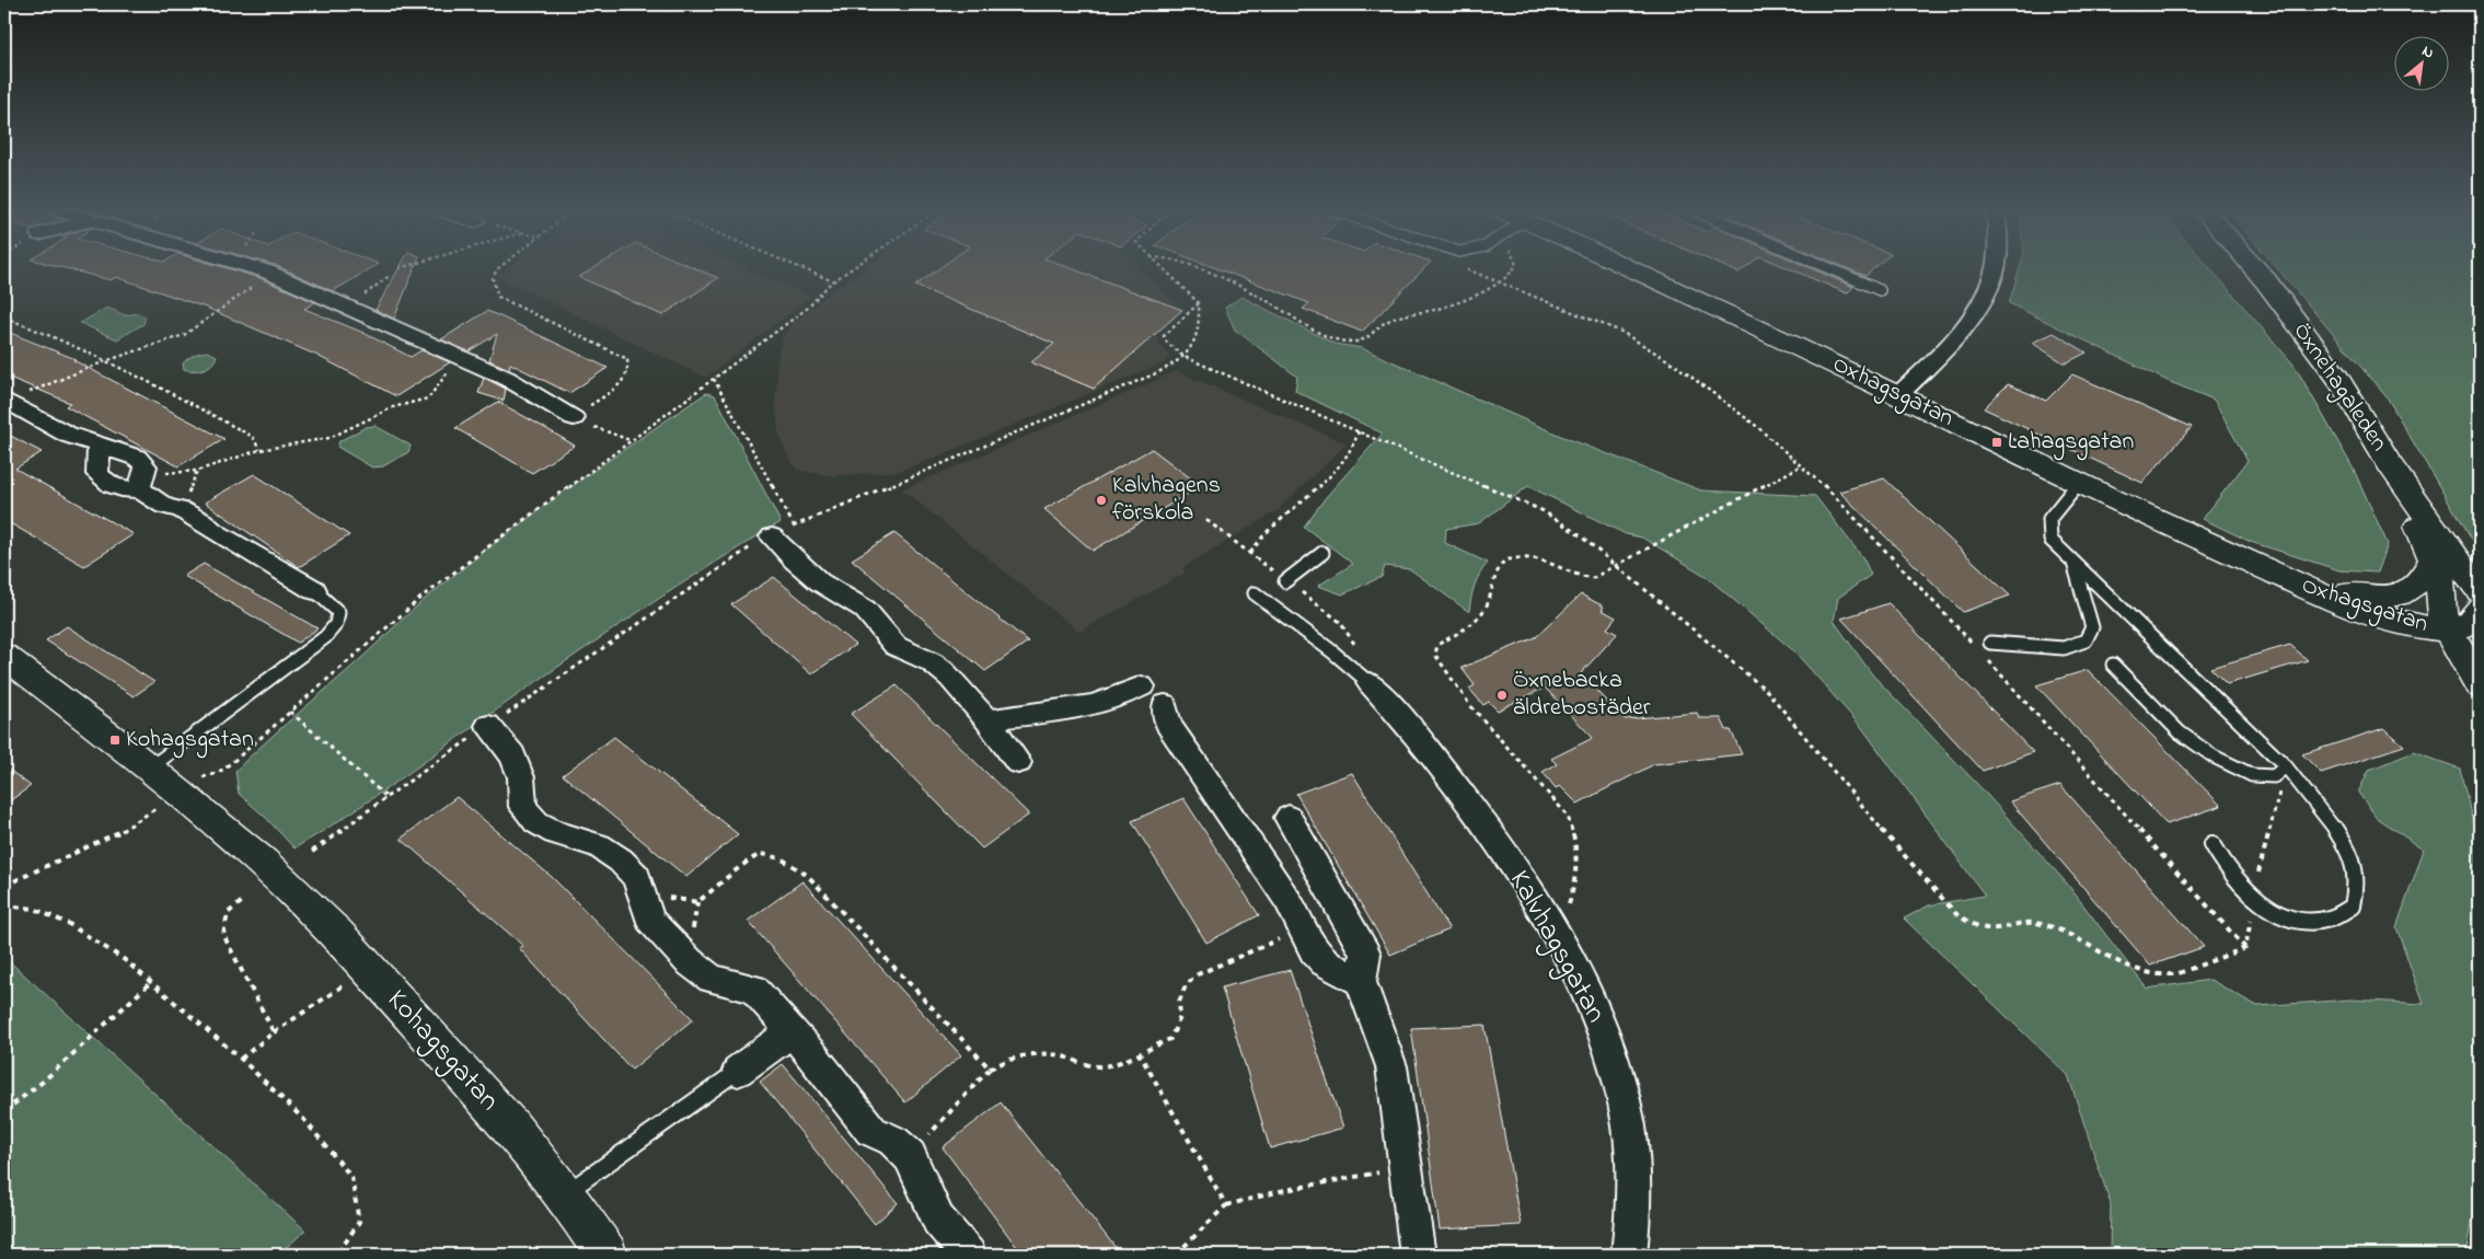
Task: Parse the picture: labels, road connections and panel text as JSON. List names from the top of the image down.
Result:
{
  "streets": {
    "street": [
      "Öxnehagaleden",
      "Oxhagsgatan",
      "Kalvhagsgatan",
      "Kohagsgatan"
    ]
  },
  "crossings": [
    ["Öxnehagaleden", "Oxhagsgatan"]
  ],
  "places": {
    "transit": ["Lahagsgatan", "Kohagsgatan"],
    "other": ["Kalvhagens förskola", "Öxnebacka äldrebostäder"]
  },
  "north": "top right"
}
